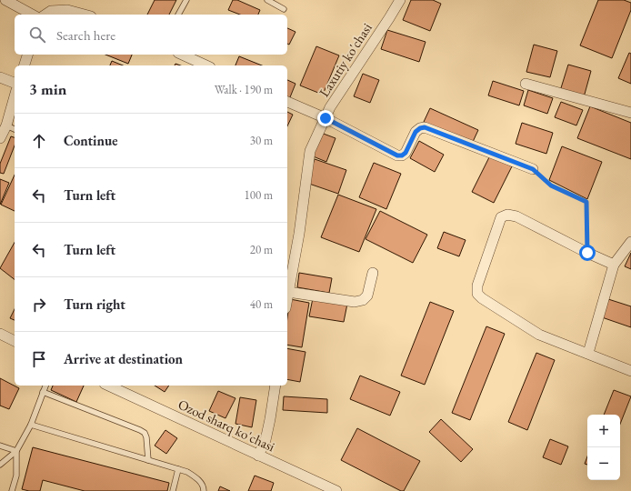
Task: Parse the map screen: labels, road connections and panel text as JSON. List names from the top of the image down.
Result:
{
  "streets": {
    "street": ["Laxutiy ko'chasi", "Ozod sharq ko'chasi"]
  },
  "page": {
    "search": "Search here",
    "heading": ["3 min", "Walk · 190 m"],
    "list": [
      ["Continue", "30 m"],
      ["Turn left", "100 m"],
      ["Turn left", "20 m"],
      ["Turn right", "40 m"],
      "Arrive at destination"
    ],
    "map_buttons": ["+", "−"]
  }
}
